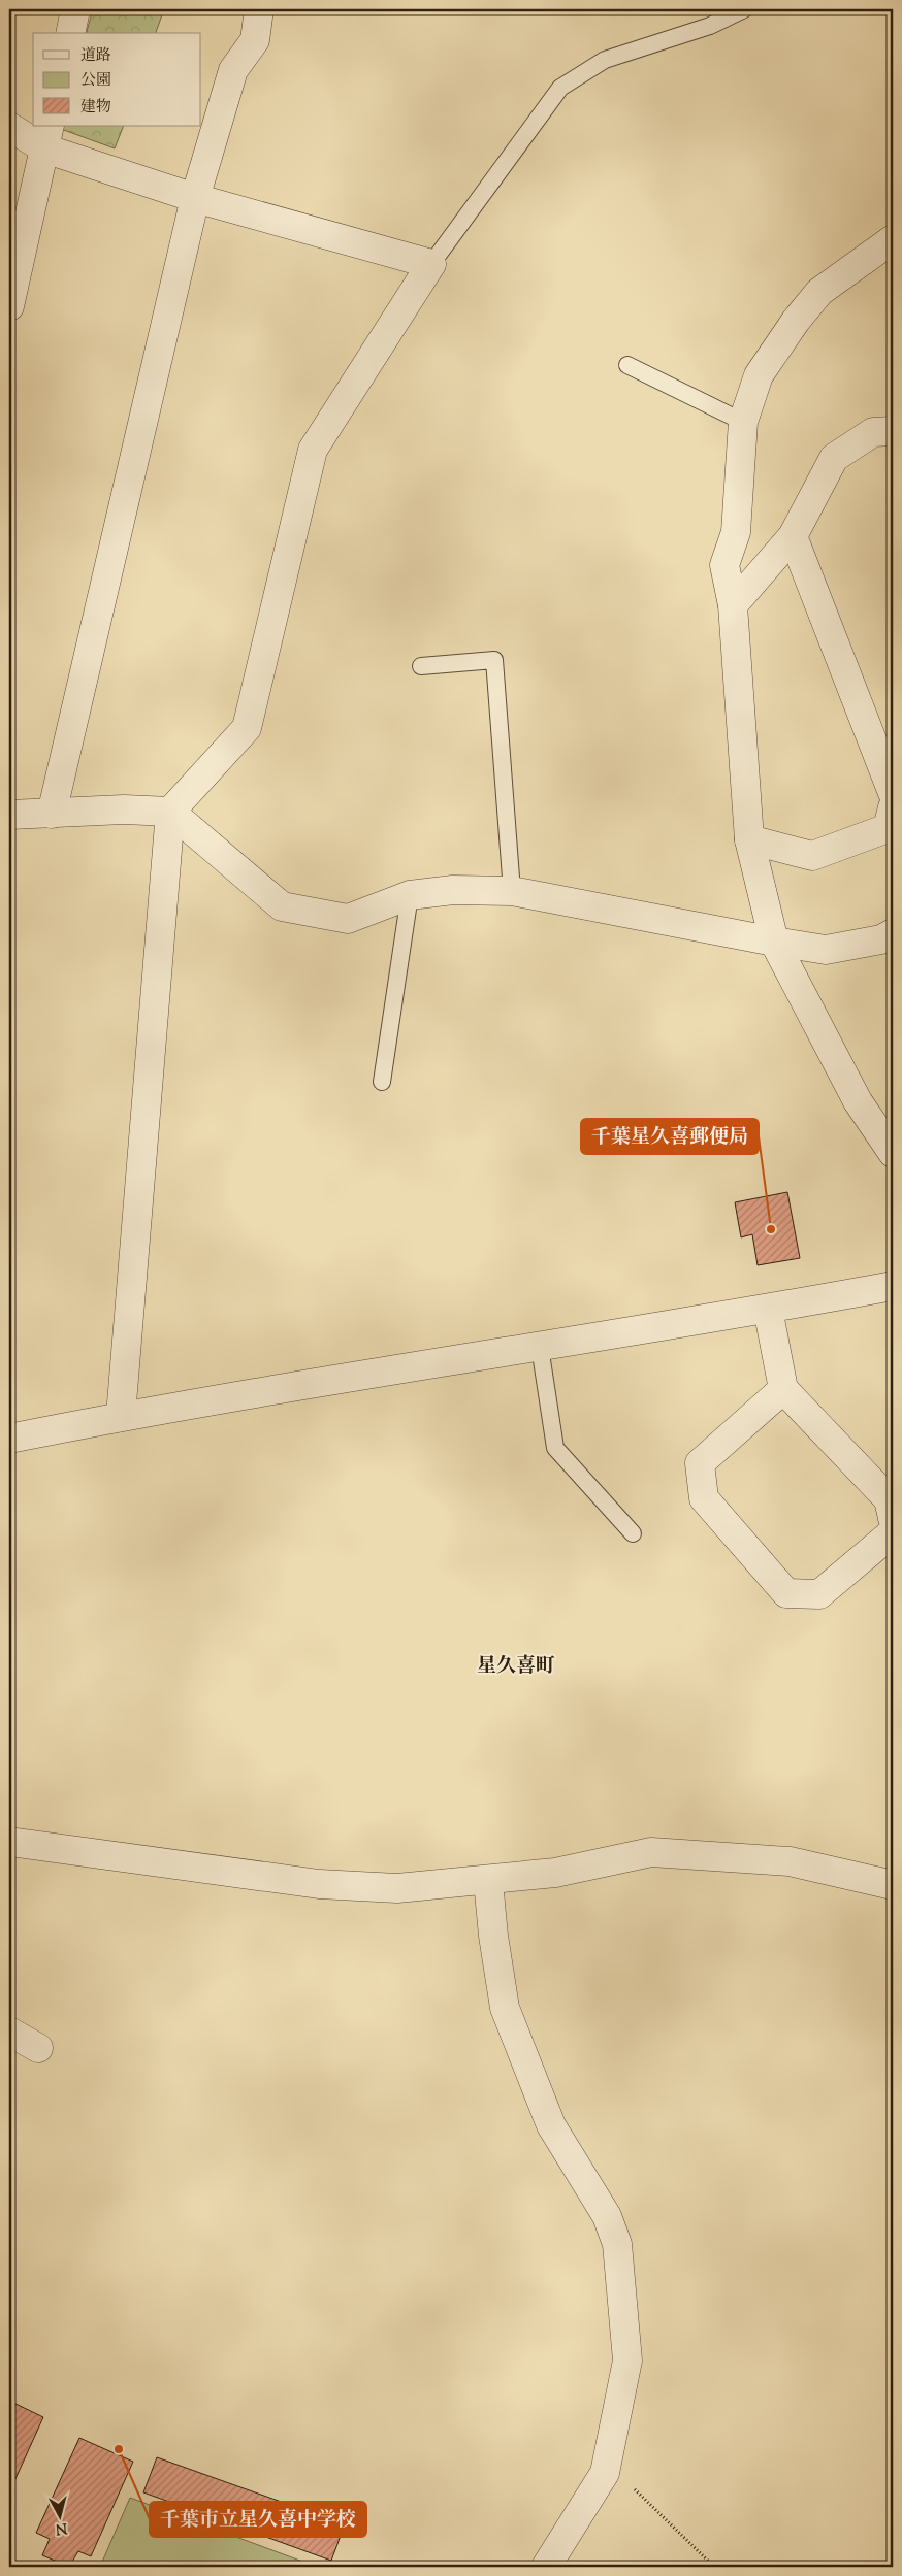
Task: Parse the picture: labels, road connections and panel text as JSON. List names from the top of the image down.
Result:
{
  "districts": ["星久喜町"],
  "places": ["千葉星久喜郵便局", "千葉市立星久喜中学校"],
  "legend": ["道路", "公園", "建物"],
  "north": "bottom"
}
